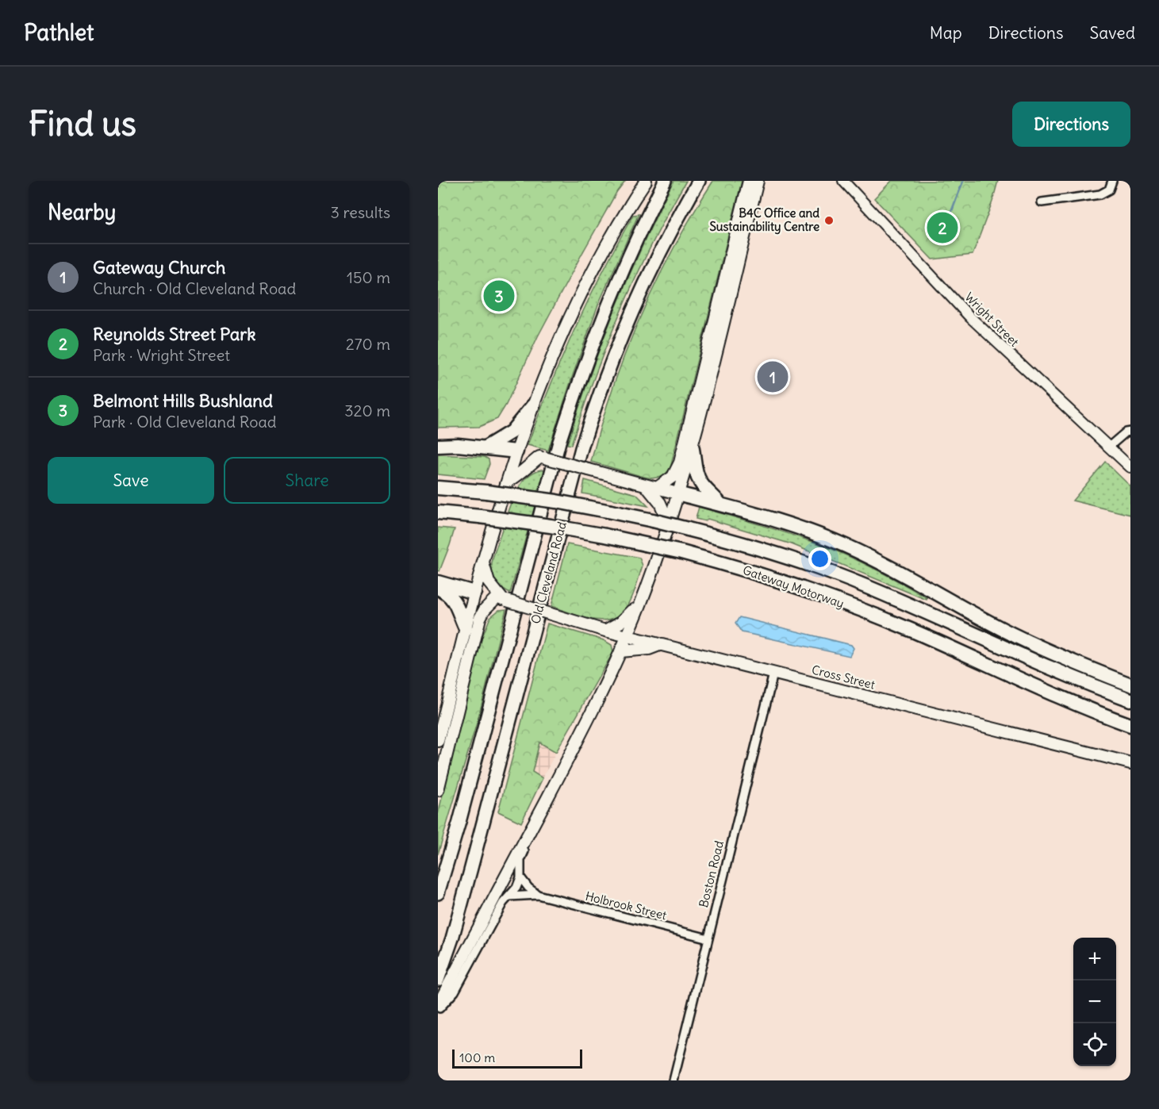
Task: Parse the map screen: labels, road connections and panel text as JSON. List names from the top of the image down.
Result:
{
  "streets": {
    "highway": ["Old Cleveland Road", "Gateway Motorway"],
    "main road": ["Cross Street"],
    "street": ["Wright Street", "Boston Road", "Holbrook Street"]
  },
  "crossings": [
    ["Cross Street", "Boston Road"],
    ["Boston Road", "Holbrook Street"]
  ],
  "places": ["B4C Office and Sustainability Centre"],
  "scale_bar": "100 m",
  "page": {
    "header": "Pathlet",
    "nav": ["Map", "Directions", "Saved"],
    "buttons": [
      "Directions",
      ["Save", "Share"]
    ],
    "title": "Find us",
    "heading": ["Nearby", "3 results"],
    "pins": ["2", "3", "1"],
    "list": [
      {
        "mark": "1",
        "name": "Gateway Church",
        "note": "Church · Old Cleveland Road",
        "value": "150 m"
      },
      {
        "mark": "2",
        "name": "Reynolds Street Park",
        "note": "Park · Wright Street",
        "value": "270 m"
      },
      {
        "mark": "3",
        "name": "Belmont Hills Bushland",
        "note": "Park · Old Cleveland Road",
        "value": "320 m"
      }
    ],
    "map_buttons": ["+", "−"],
    "scale": "100 m"
  }
}
